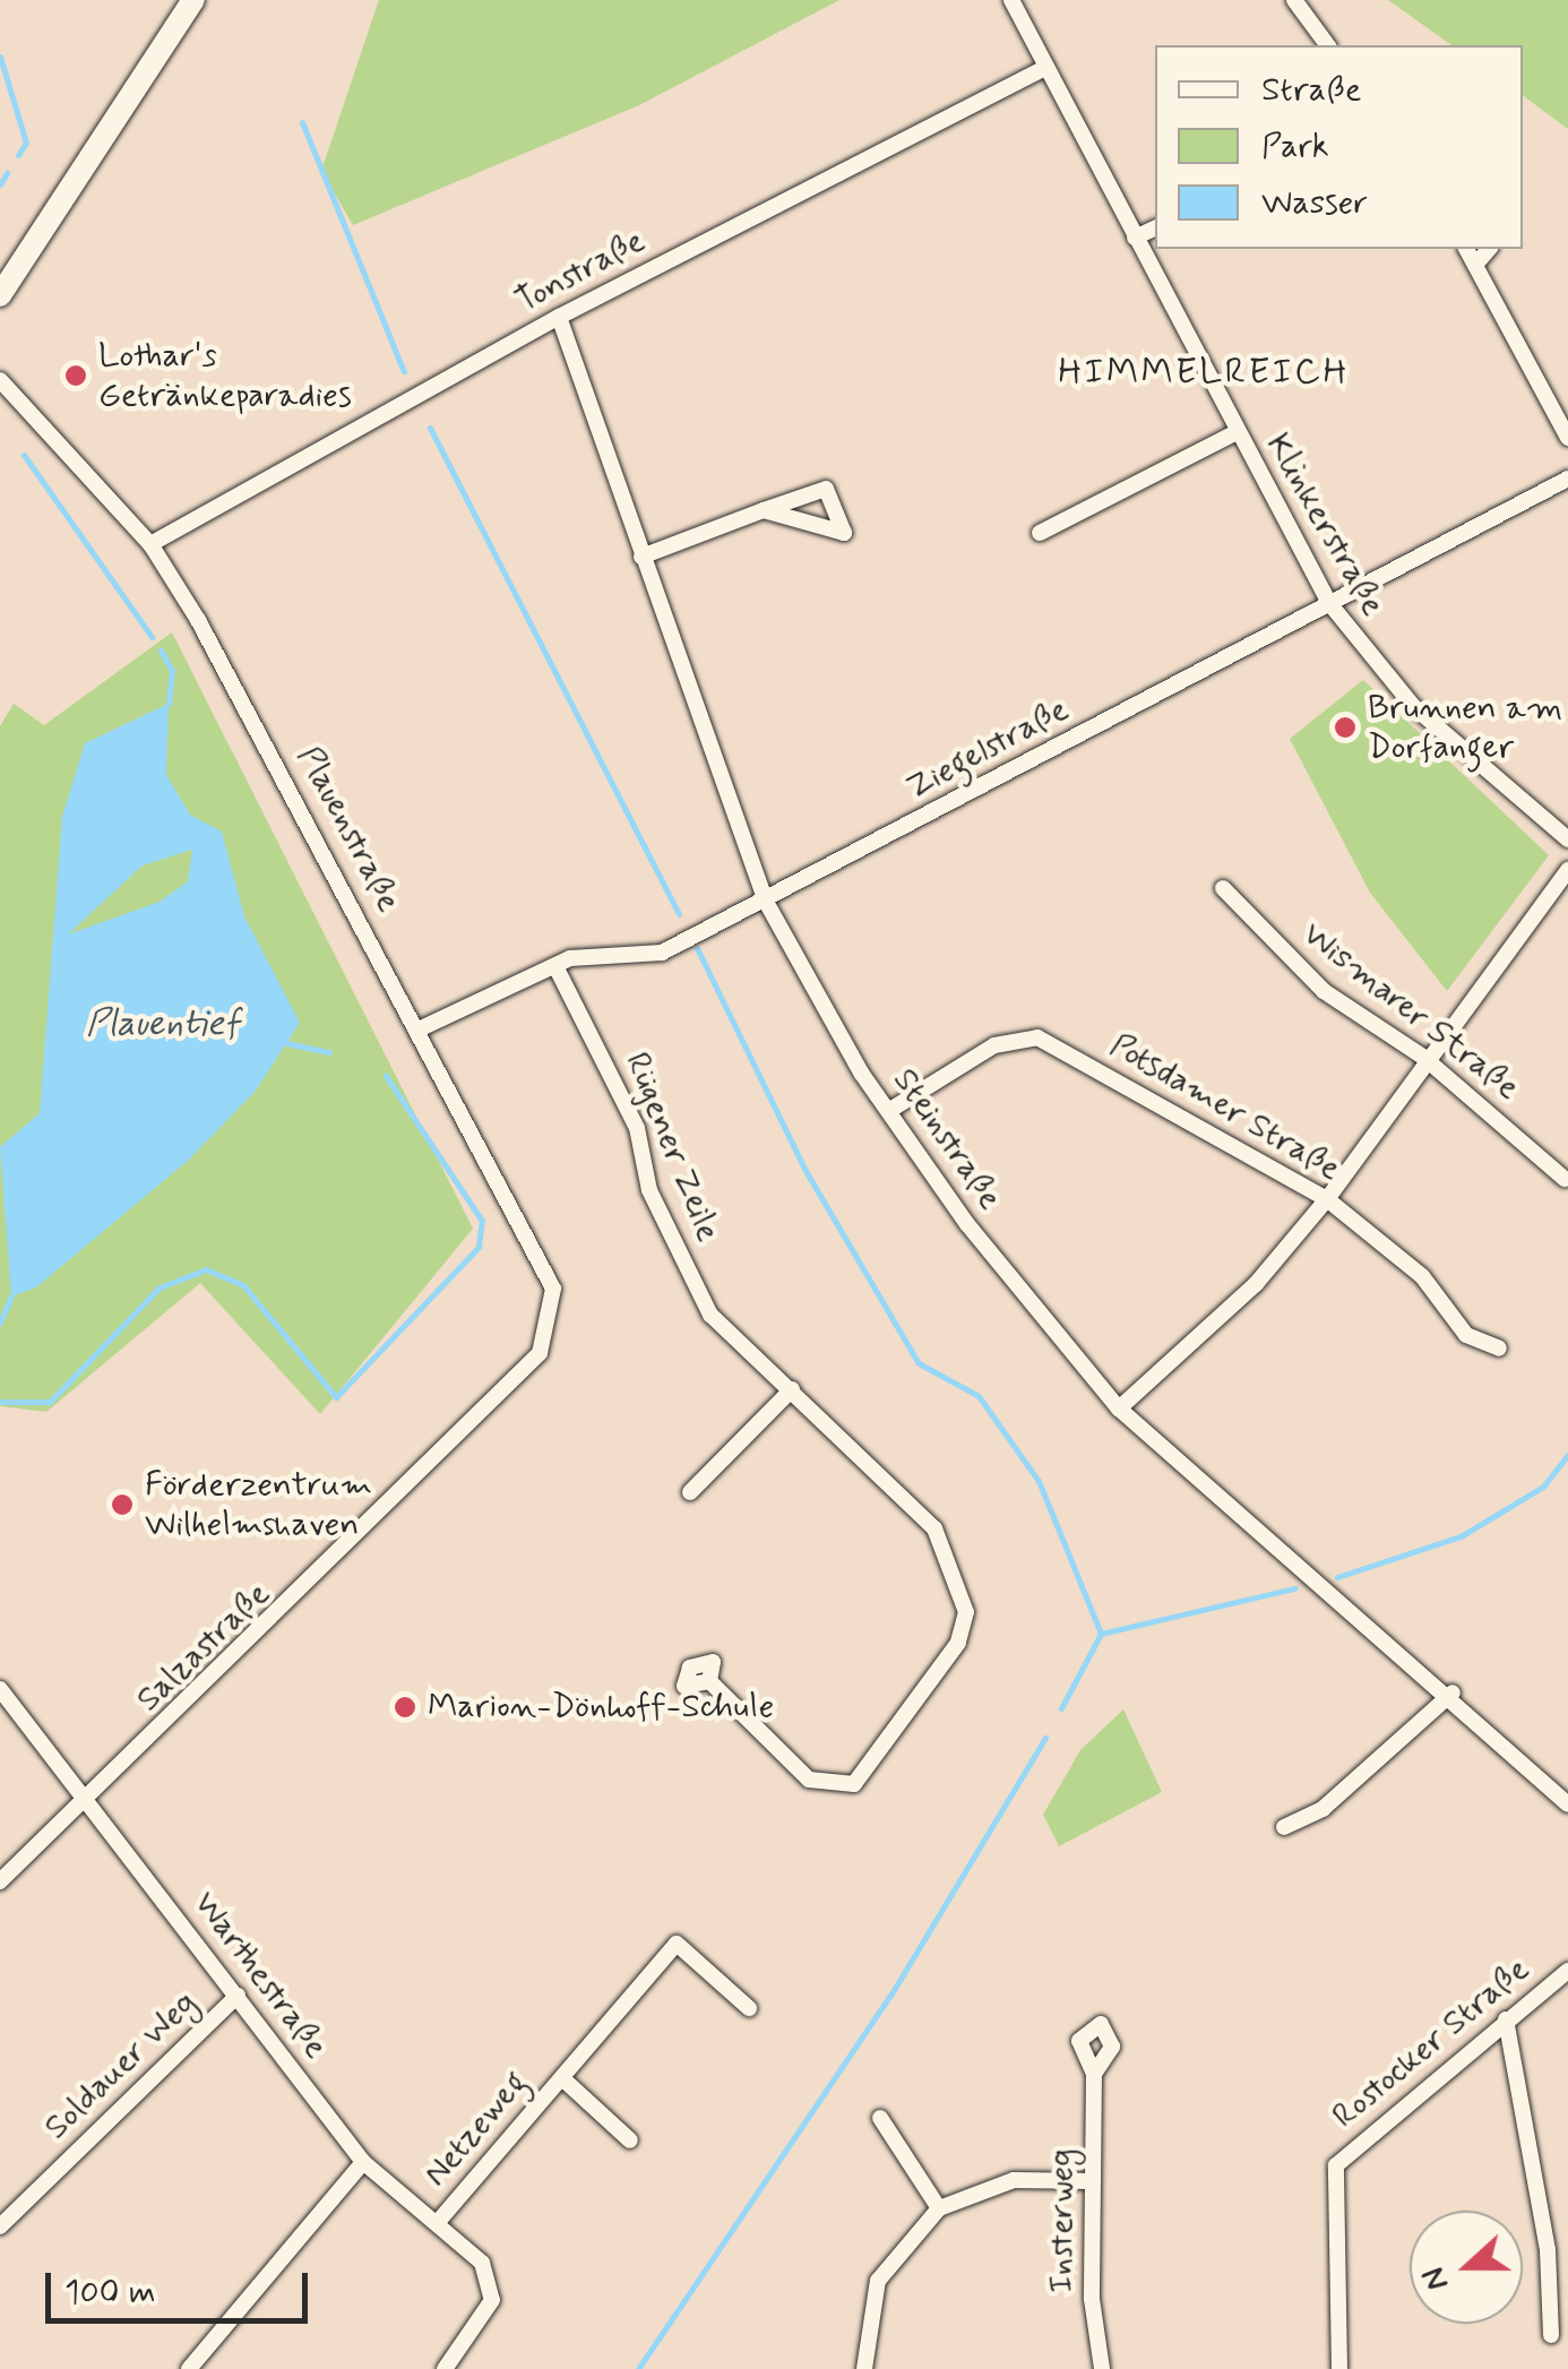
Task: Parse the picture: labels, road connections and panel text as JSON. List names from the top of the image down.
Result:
{
  "streets": {
    "street": [
      "Tonstraße",
      "Klinkerstraße",
      "Ziegelstraße",
      "Plauenstraße",
      "Wismarer Straße",
      "Potsdamer Straße",
      "Steinstraße",
      "Rügener Zeile",
      "Salzastraße",
      "Warthestraße",
      "Rostocker Straße",
      "Soldauer Weg",
      "Netzeweg",
      "Insterweg"
    ]
  },
  "crossings": [
    ["Tonstraße", "Klinkerstraße"],
    ["Tonstraße", "Plauenstraße"],
    ["Tonstraße", "Steinstraße"],
    ["Klinkerstraße", "Ziegelstraße"],
    ["Ziegelstraße", "Plauenstraße"],
    ["Ziegelstraße", "Steinstraße"],
    ["Ziegelstraße", "Rügener Zeile"],
    ["Plauenstraße", "Salzastraße"],
    ["Potsdamer Straße", "Steinstraße"],
    ["Salzastraße", "Warthestraße"],
    ["Warthestraße", "Soldauer Weg"],
    ["Warthestraße", "Netzeweg"]
  ],
  "districts": ["HIMMELREICH"],
  "water": ["Plauentief"],
  "places": [
    "Lothar's Getränkeparadies",
    "Brunnen am Dorfanger",
    "Förderzentrum Wilhelmshaven",
    "Marion-Dönhoff-Schule"
  ],
  "legend": ["Straße", "Park", "Wasser"],
  "scale_bar": "100 m",
  "north": "left"
}
